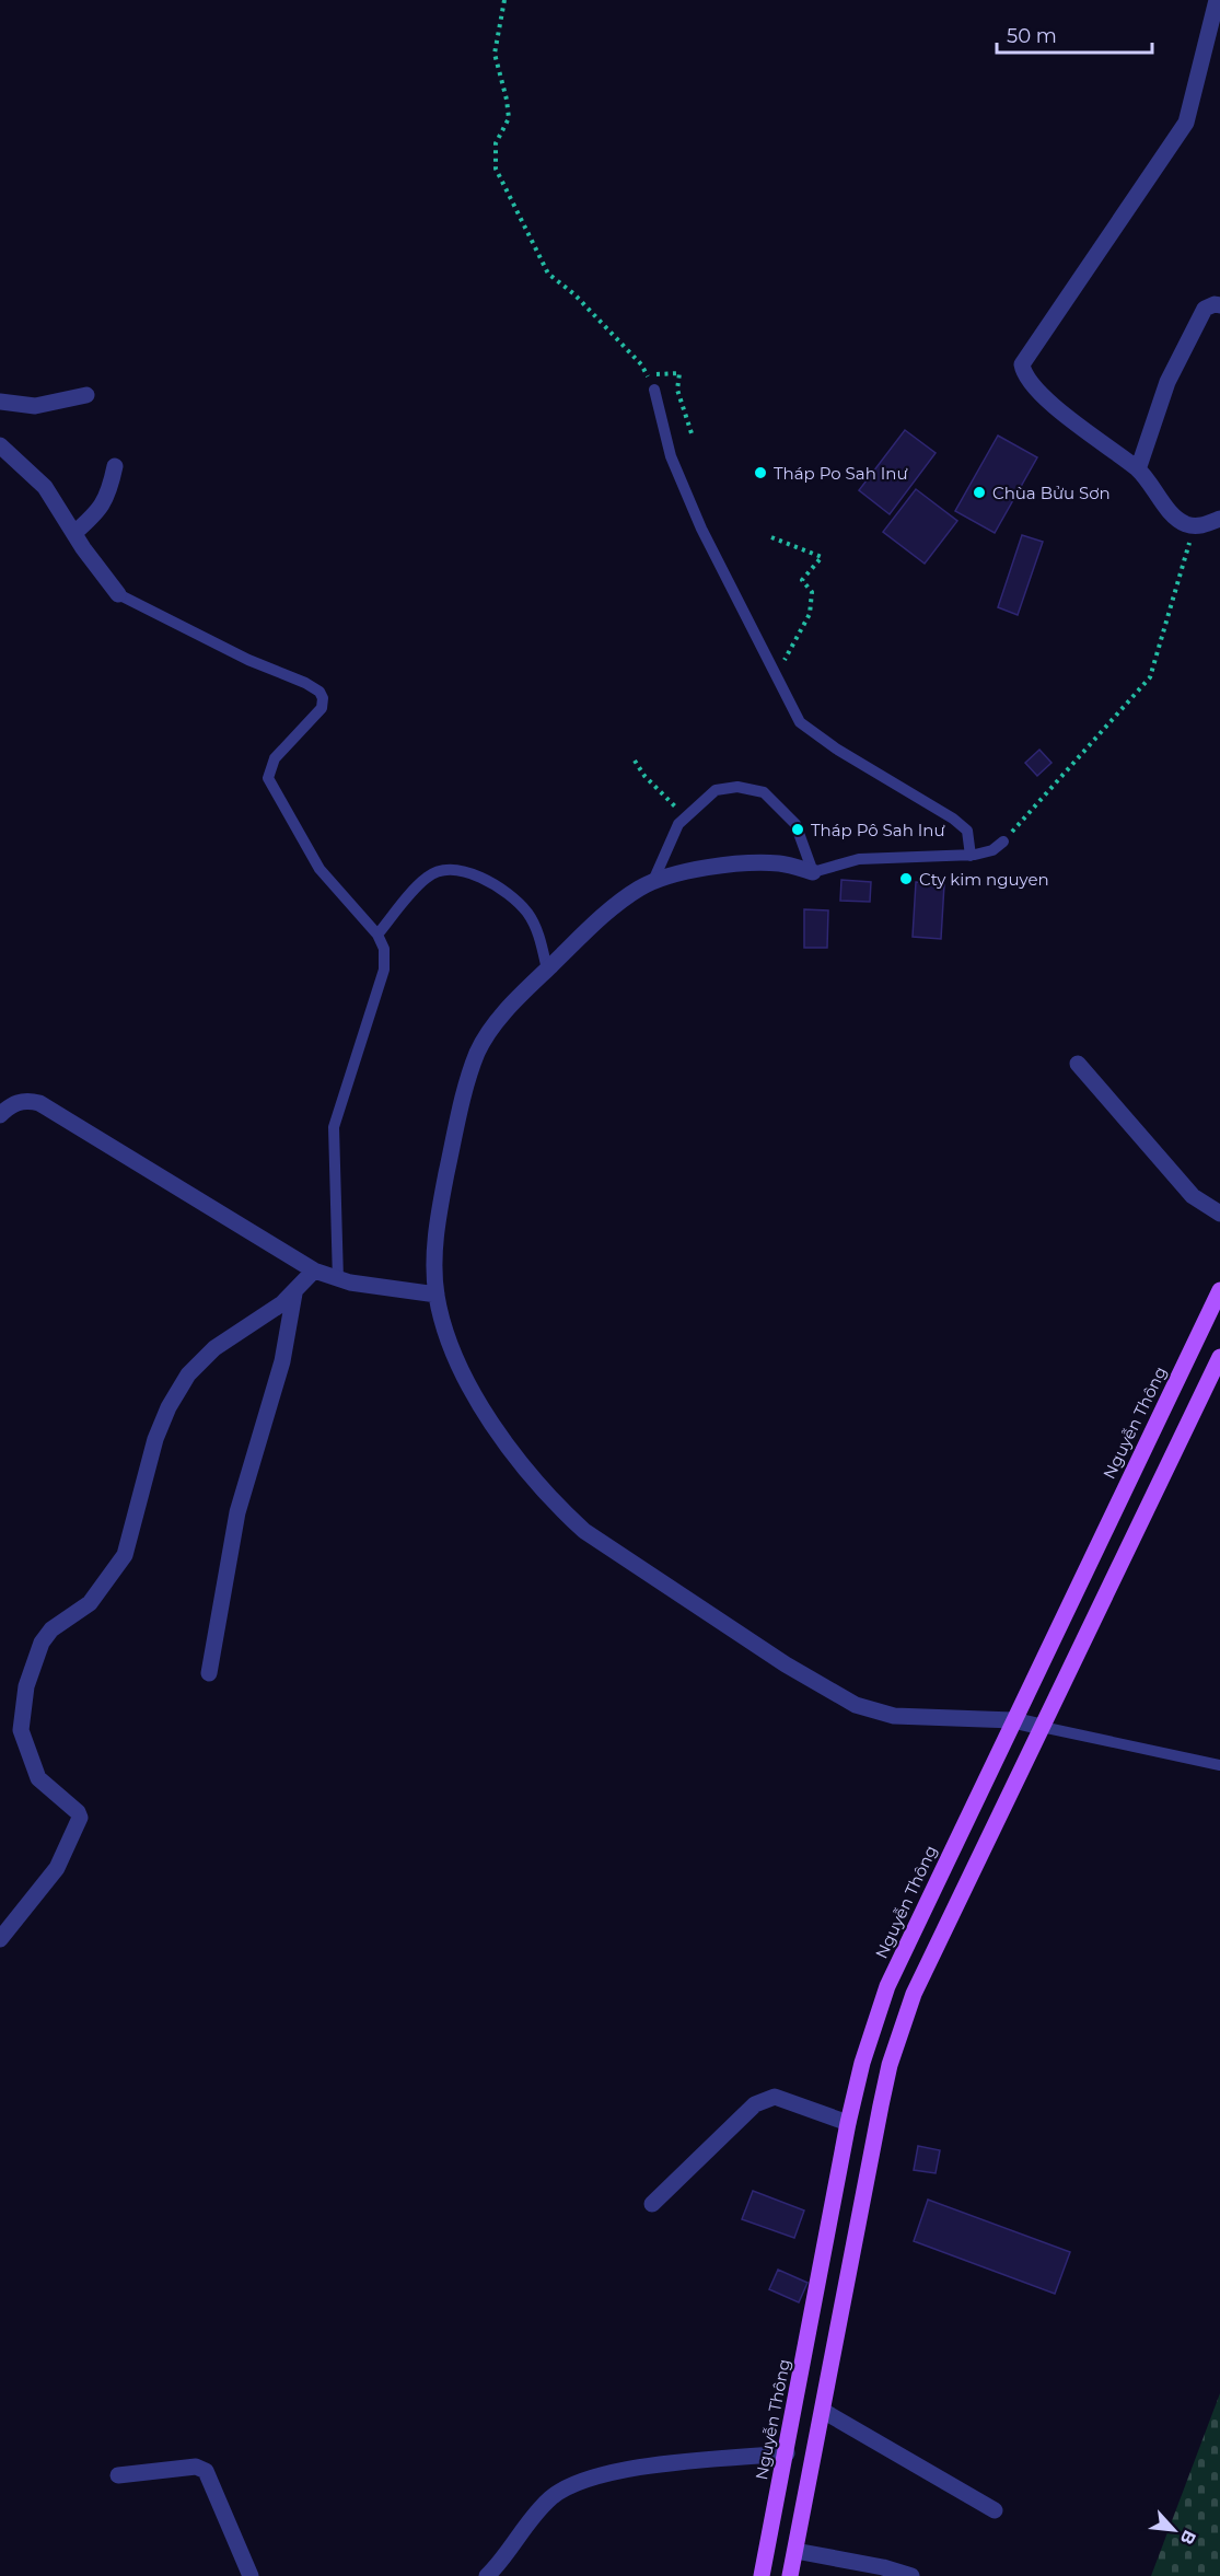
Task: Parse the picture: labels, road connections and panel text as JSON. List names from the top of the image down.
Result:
{
  "streets": {
    "main road": ["Nguyễn Thông"]
  },
  "places": [
    "Tháp Po Sah Inư",
    "Chùa Bửu Sơn",
    "Tháp Pô Sah Inư",
    "Cty kim nguyen"
  ],
  "scale_bar": "50 m",
  "north": "bottom right"
}
